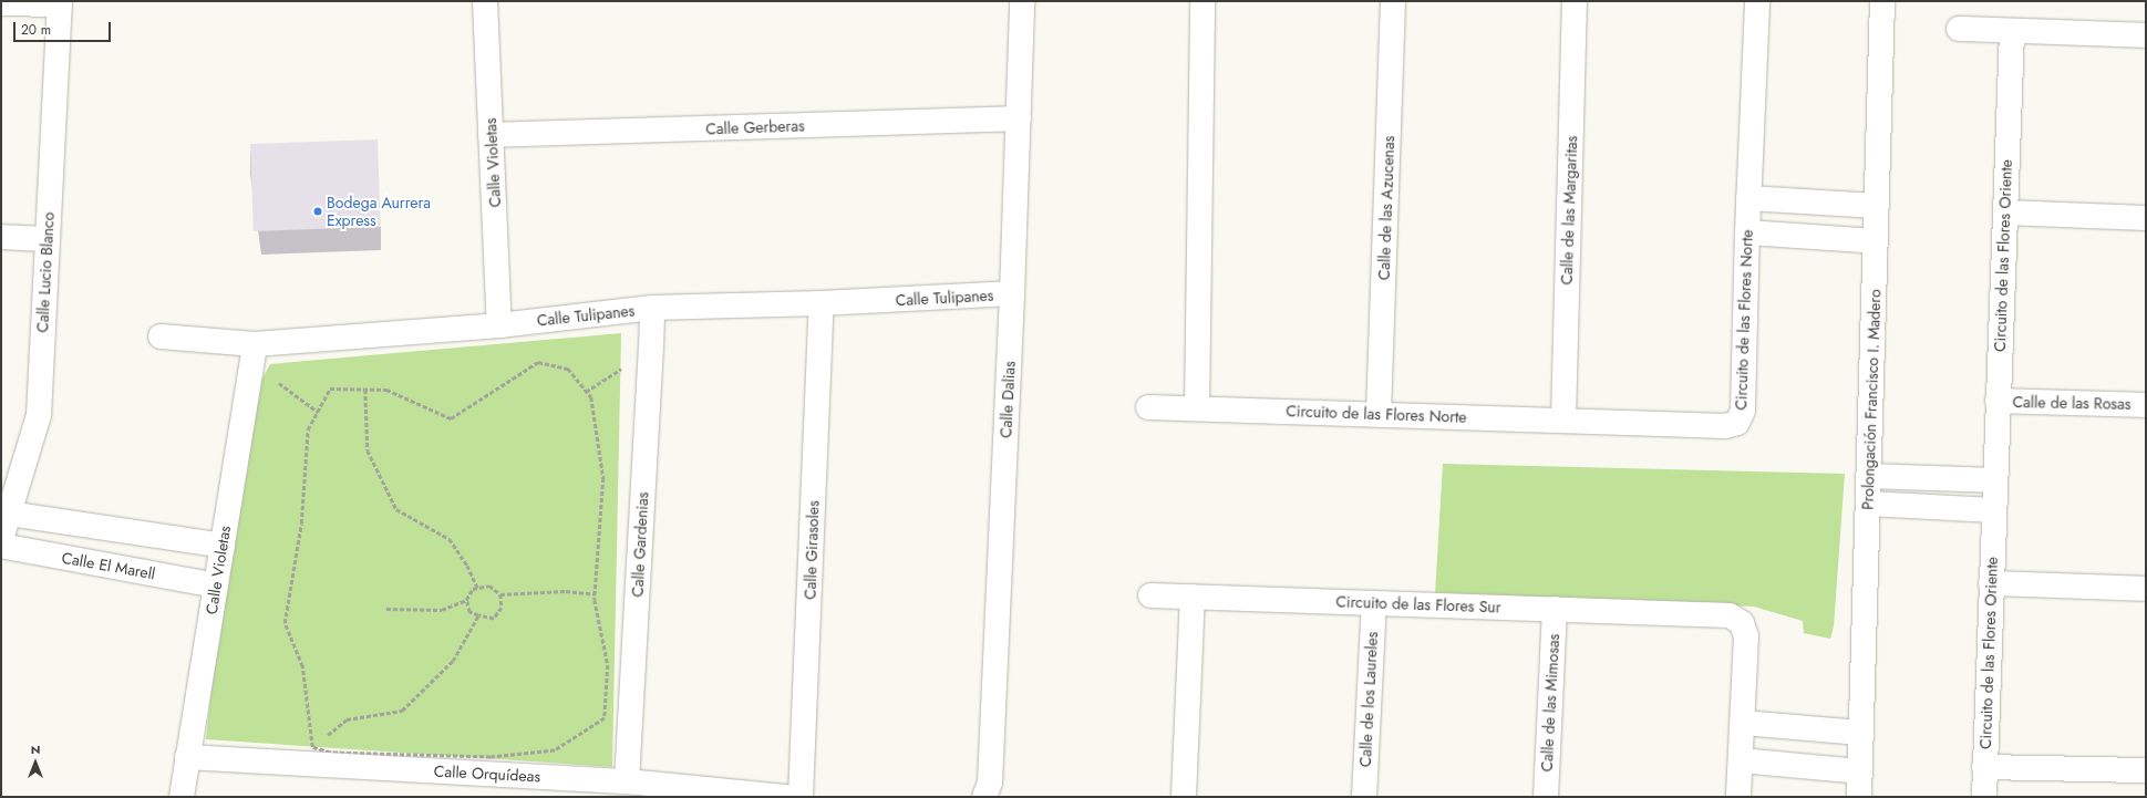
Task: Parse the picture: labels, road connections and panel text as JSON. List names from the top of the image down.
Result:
{
  "streets": {
    "street": [
      "Calle Gerberas",
      "Calle Violetas",
      "Calle de las Azucenas",
      "Calle de las Margaritas",
      "Circuito de las Flores Oriente",
      "Calle Lucio Blanco",
      "Calle Tulipanes",
      "Circuito de las Flores Norte",
      "Calle Dalias",
      "Prolongación Francisco I. Madero",
      "Calle de las Rosas",
      "Calle Gardenias",
      "Calle Girasoles",
      "Calle El Marell",
      "Circuito de las Flores Sur",
      "Calle de los Laureles",
      "Calle de las Mimosas",
      "Calle Orquídeas"
    ]
  },
  "crossings": [
    ["Calle Gerberas", "Calle Violetas"],
    ["Calle Gerberas", "Calle Dalias"],
    ["Calle Violetas", "Calle Tulipanes"],
    ["Calle Violetas", "Calle El Marell"],
    ["Calle Violetas", "Calle Orquídeas"],
    ["Calle de las Azucenas", "Circuito de las Flores Norte"],
    ["Calle de las Margaritas", "Circuito de las Flores Norte"],
    ["Circuito de las Flores Oriente", "Calle de las Rosas"],
    ["Calle Tulipanes", "Calle Dalias"],
    ["Calle Tulipanes", "Calle Gardenias"],
    ["Calle Tulipanes", "Calle Girasoles"],
    ["Calle Gardenias", "Calle Orquídeas"],
    ["Circuito de las Flores Sur", "Calle de los Laureles"],
    ["Circuito de las Flores Sur", "Calle de las Mimosas"]
  ],
  "places": ["Bodega Aurrera Express"],
  "scale_bar": "20 m",
  "north": "top"
}
